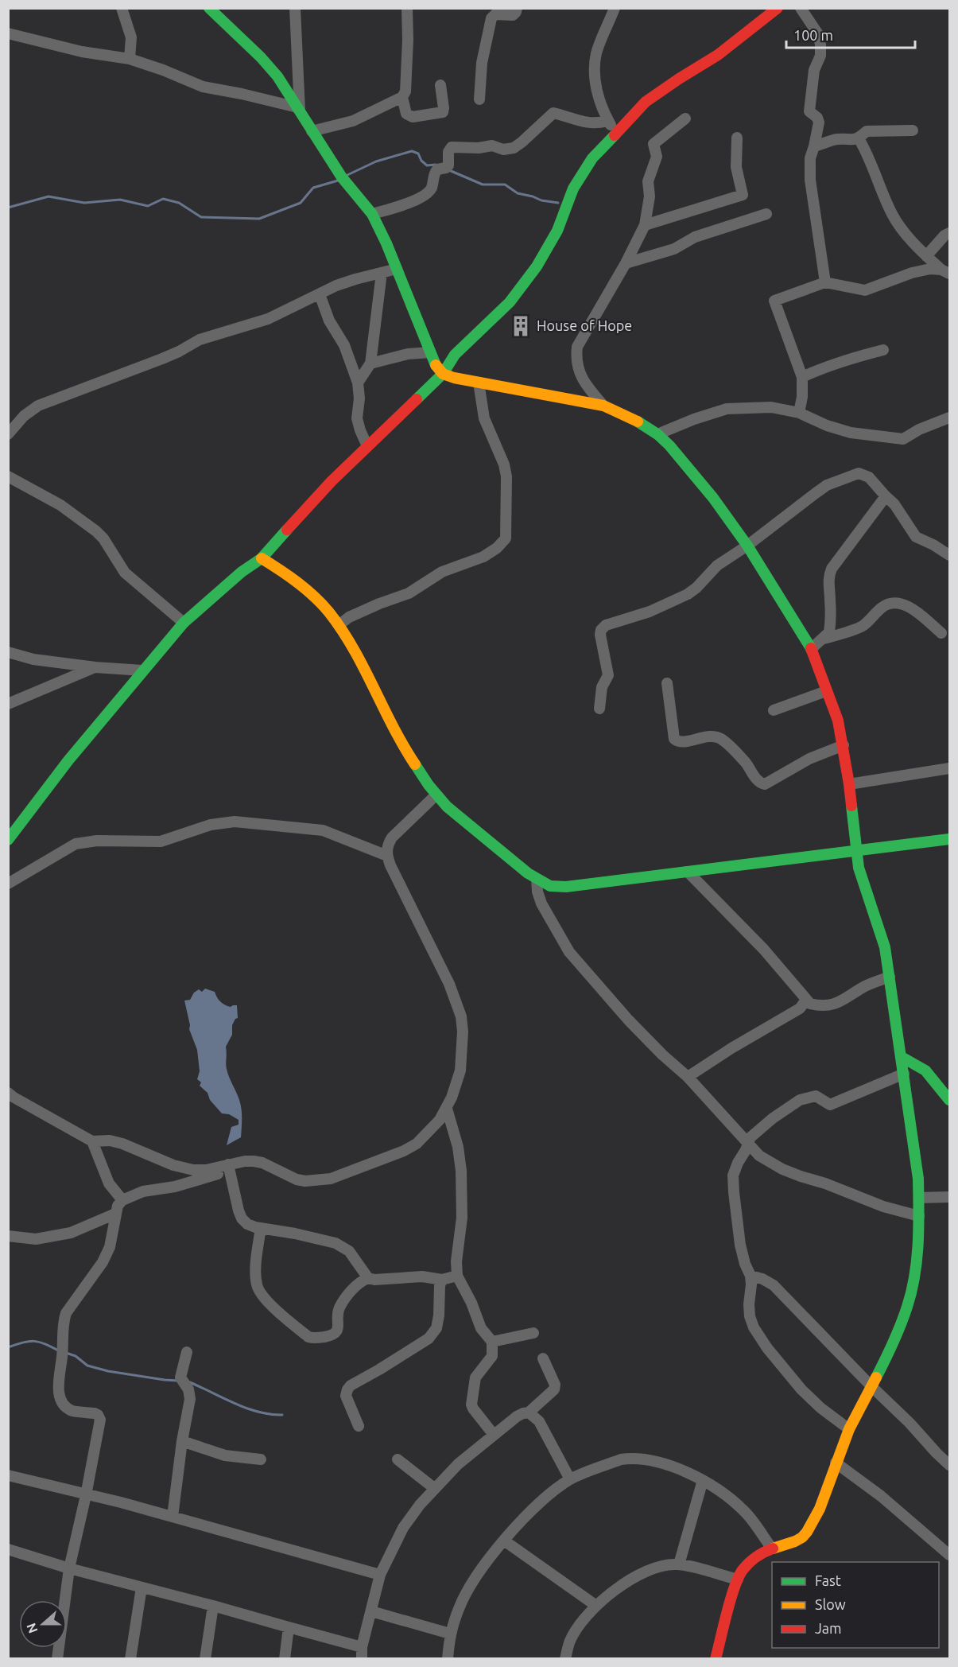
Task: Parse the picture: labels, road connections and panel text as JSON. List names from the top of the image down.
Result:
{
  "places": {
    "building": ["House of Hope"]
  },
  "legend": ["Fast", "Slow", "Jam"],
  "scale_bar": "100 m",
  "north": "left"
}
